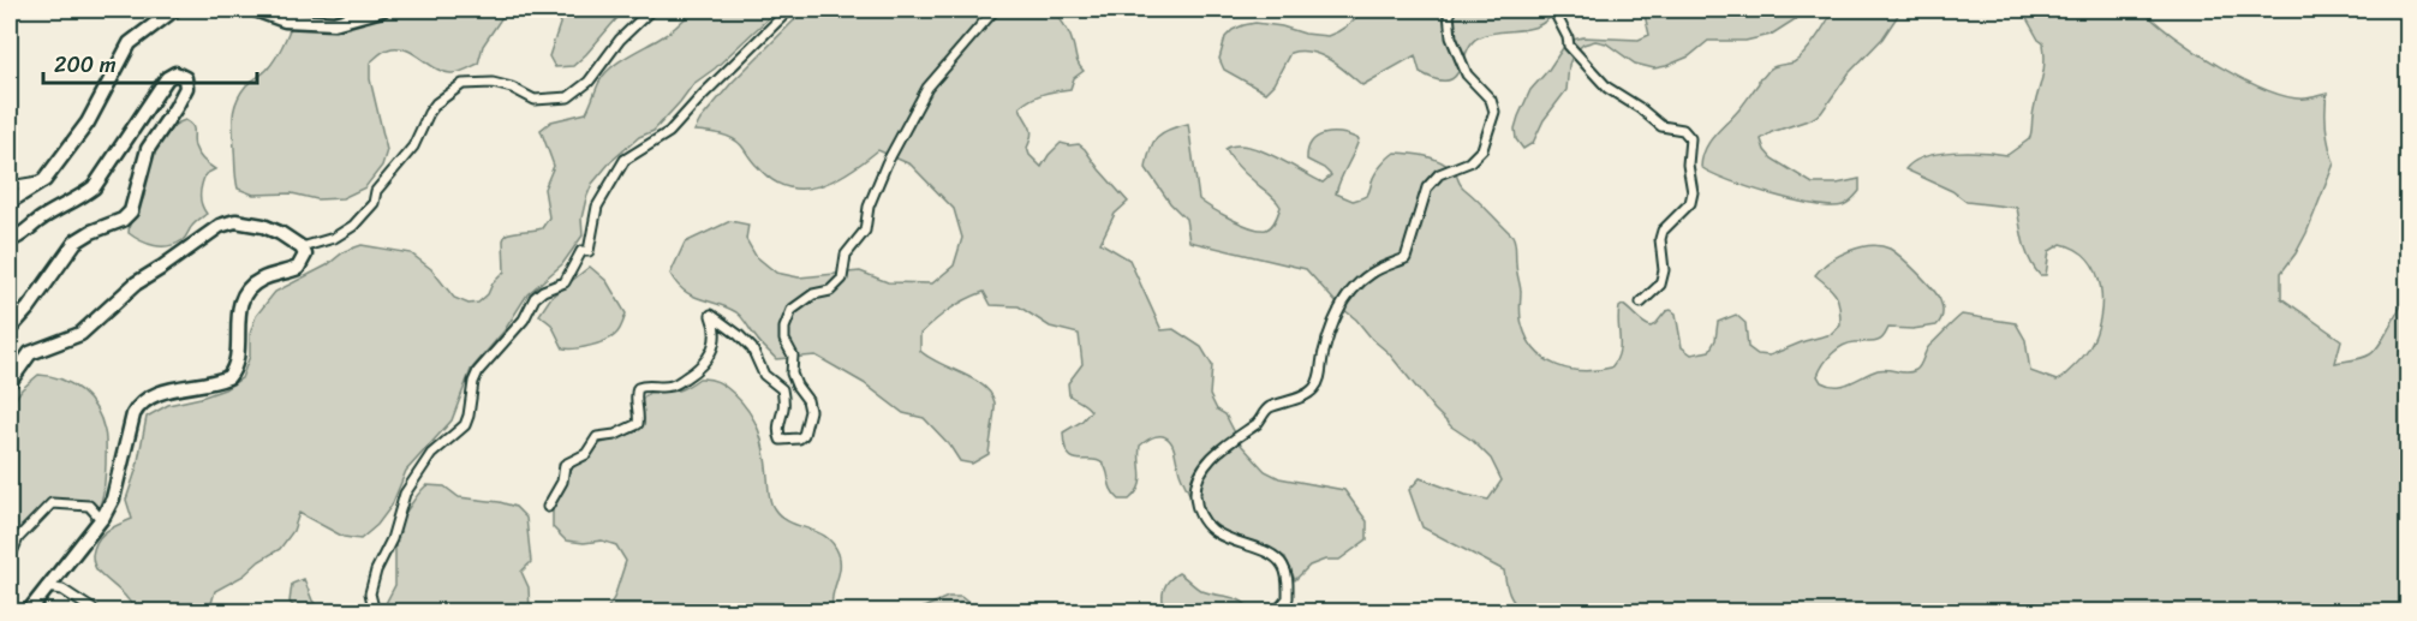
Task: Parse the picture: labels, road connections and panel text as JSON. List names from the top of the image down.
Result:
{
  "scale_bar": "200 m"
}
